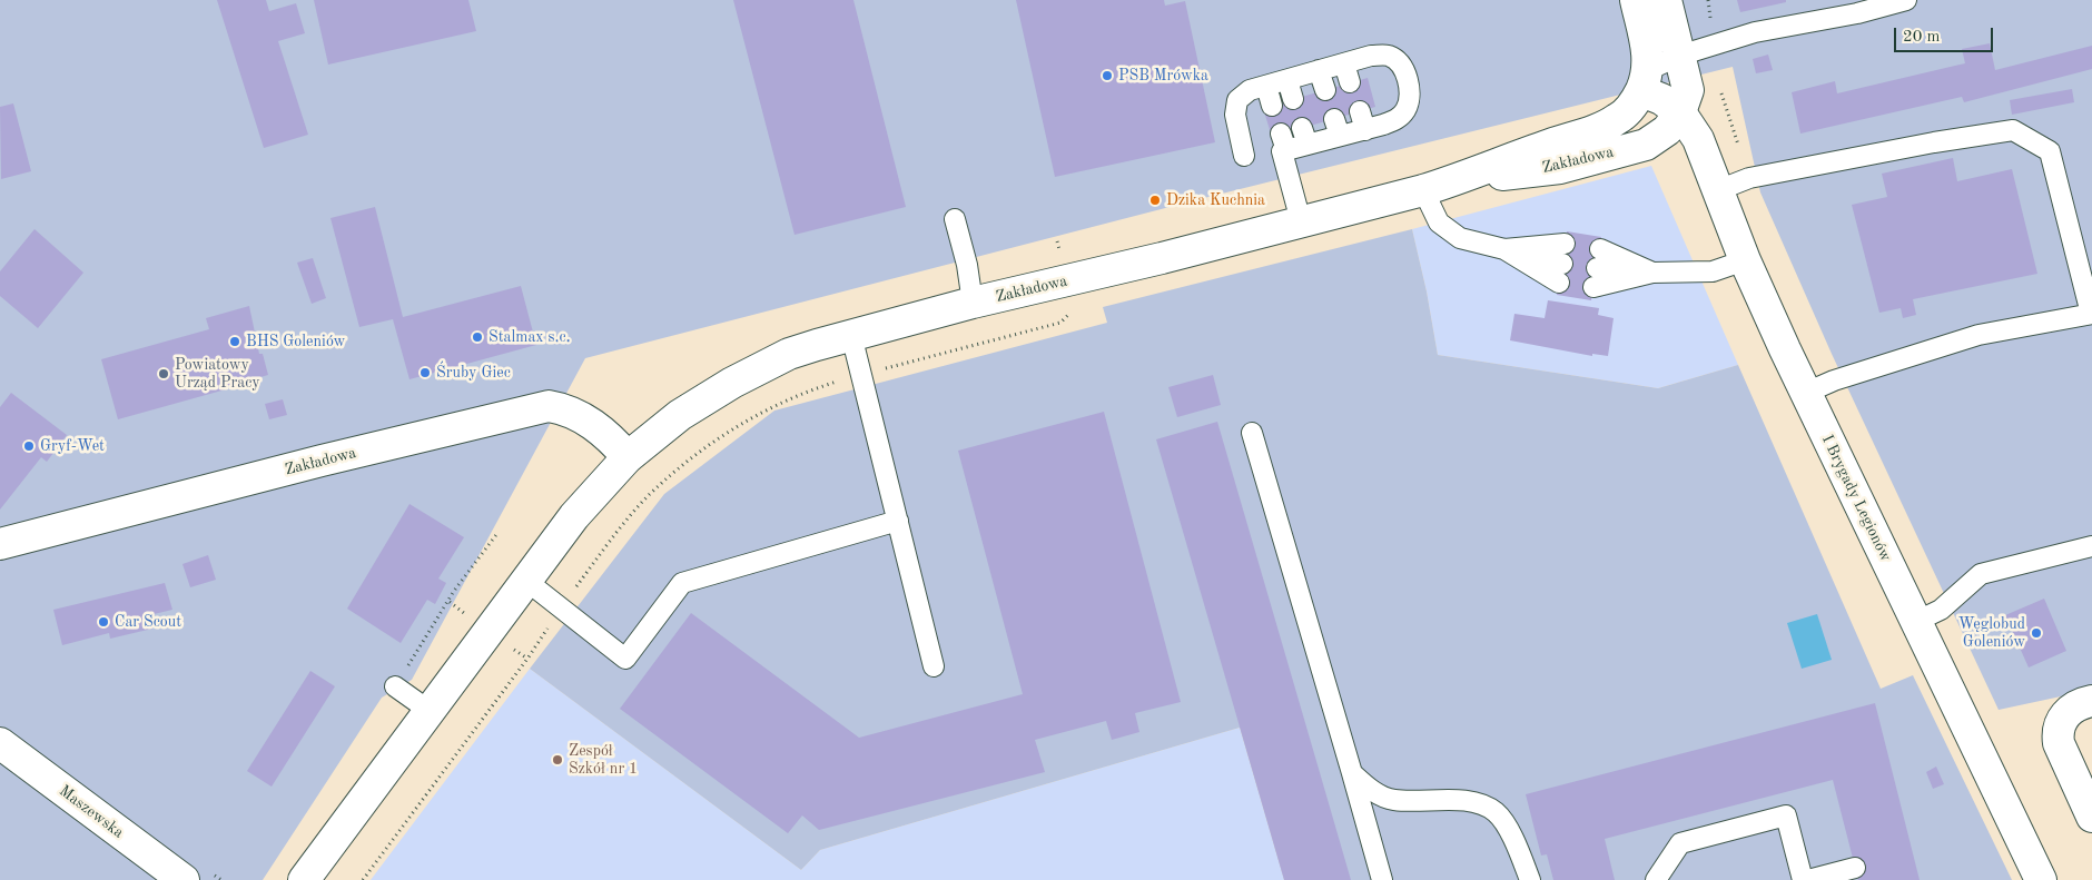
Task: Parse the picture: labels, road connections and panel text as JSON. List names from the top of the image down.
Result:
{
  "streets": {
    "street": ["Zakładowa", "I Brygady Legionów", "Maszewska"]
  },
  "crossings": [
    ["Zakładowa", "I Brygady Legionów"]
  ],
  "places": [
    "PSB Mrówka",
    "Dzika Kuchnia",
    "Stalmax s.c.",
    "BHS Goleniów",
    "Śruby Giec",
    "Powiatowy Urząd Pracy",
    "Gryf-Wet",
    "Car Scout",
    "Węglobud Goleniów",
    "Zespół Szkół nr 1"
  ],
  "scale_bar": "20 m"
}
